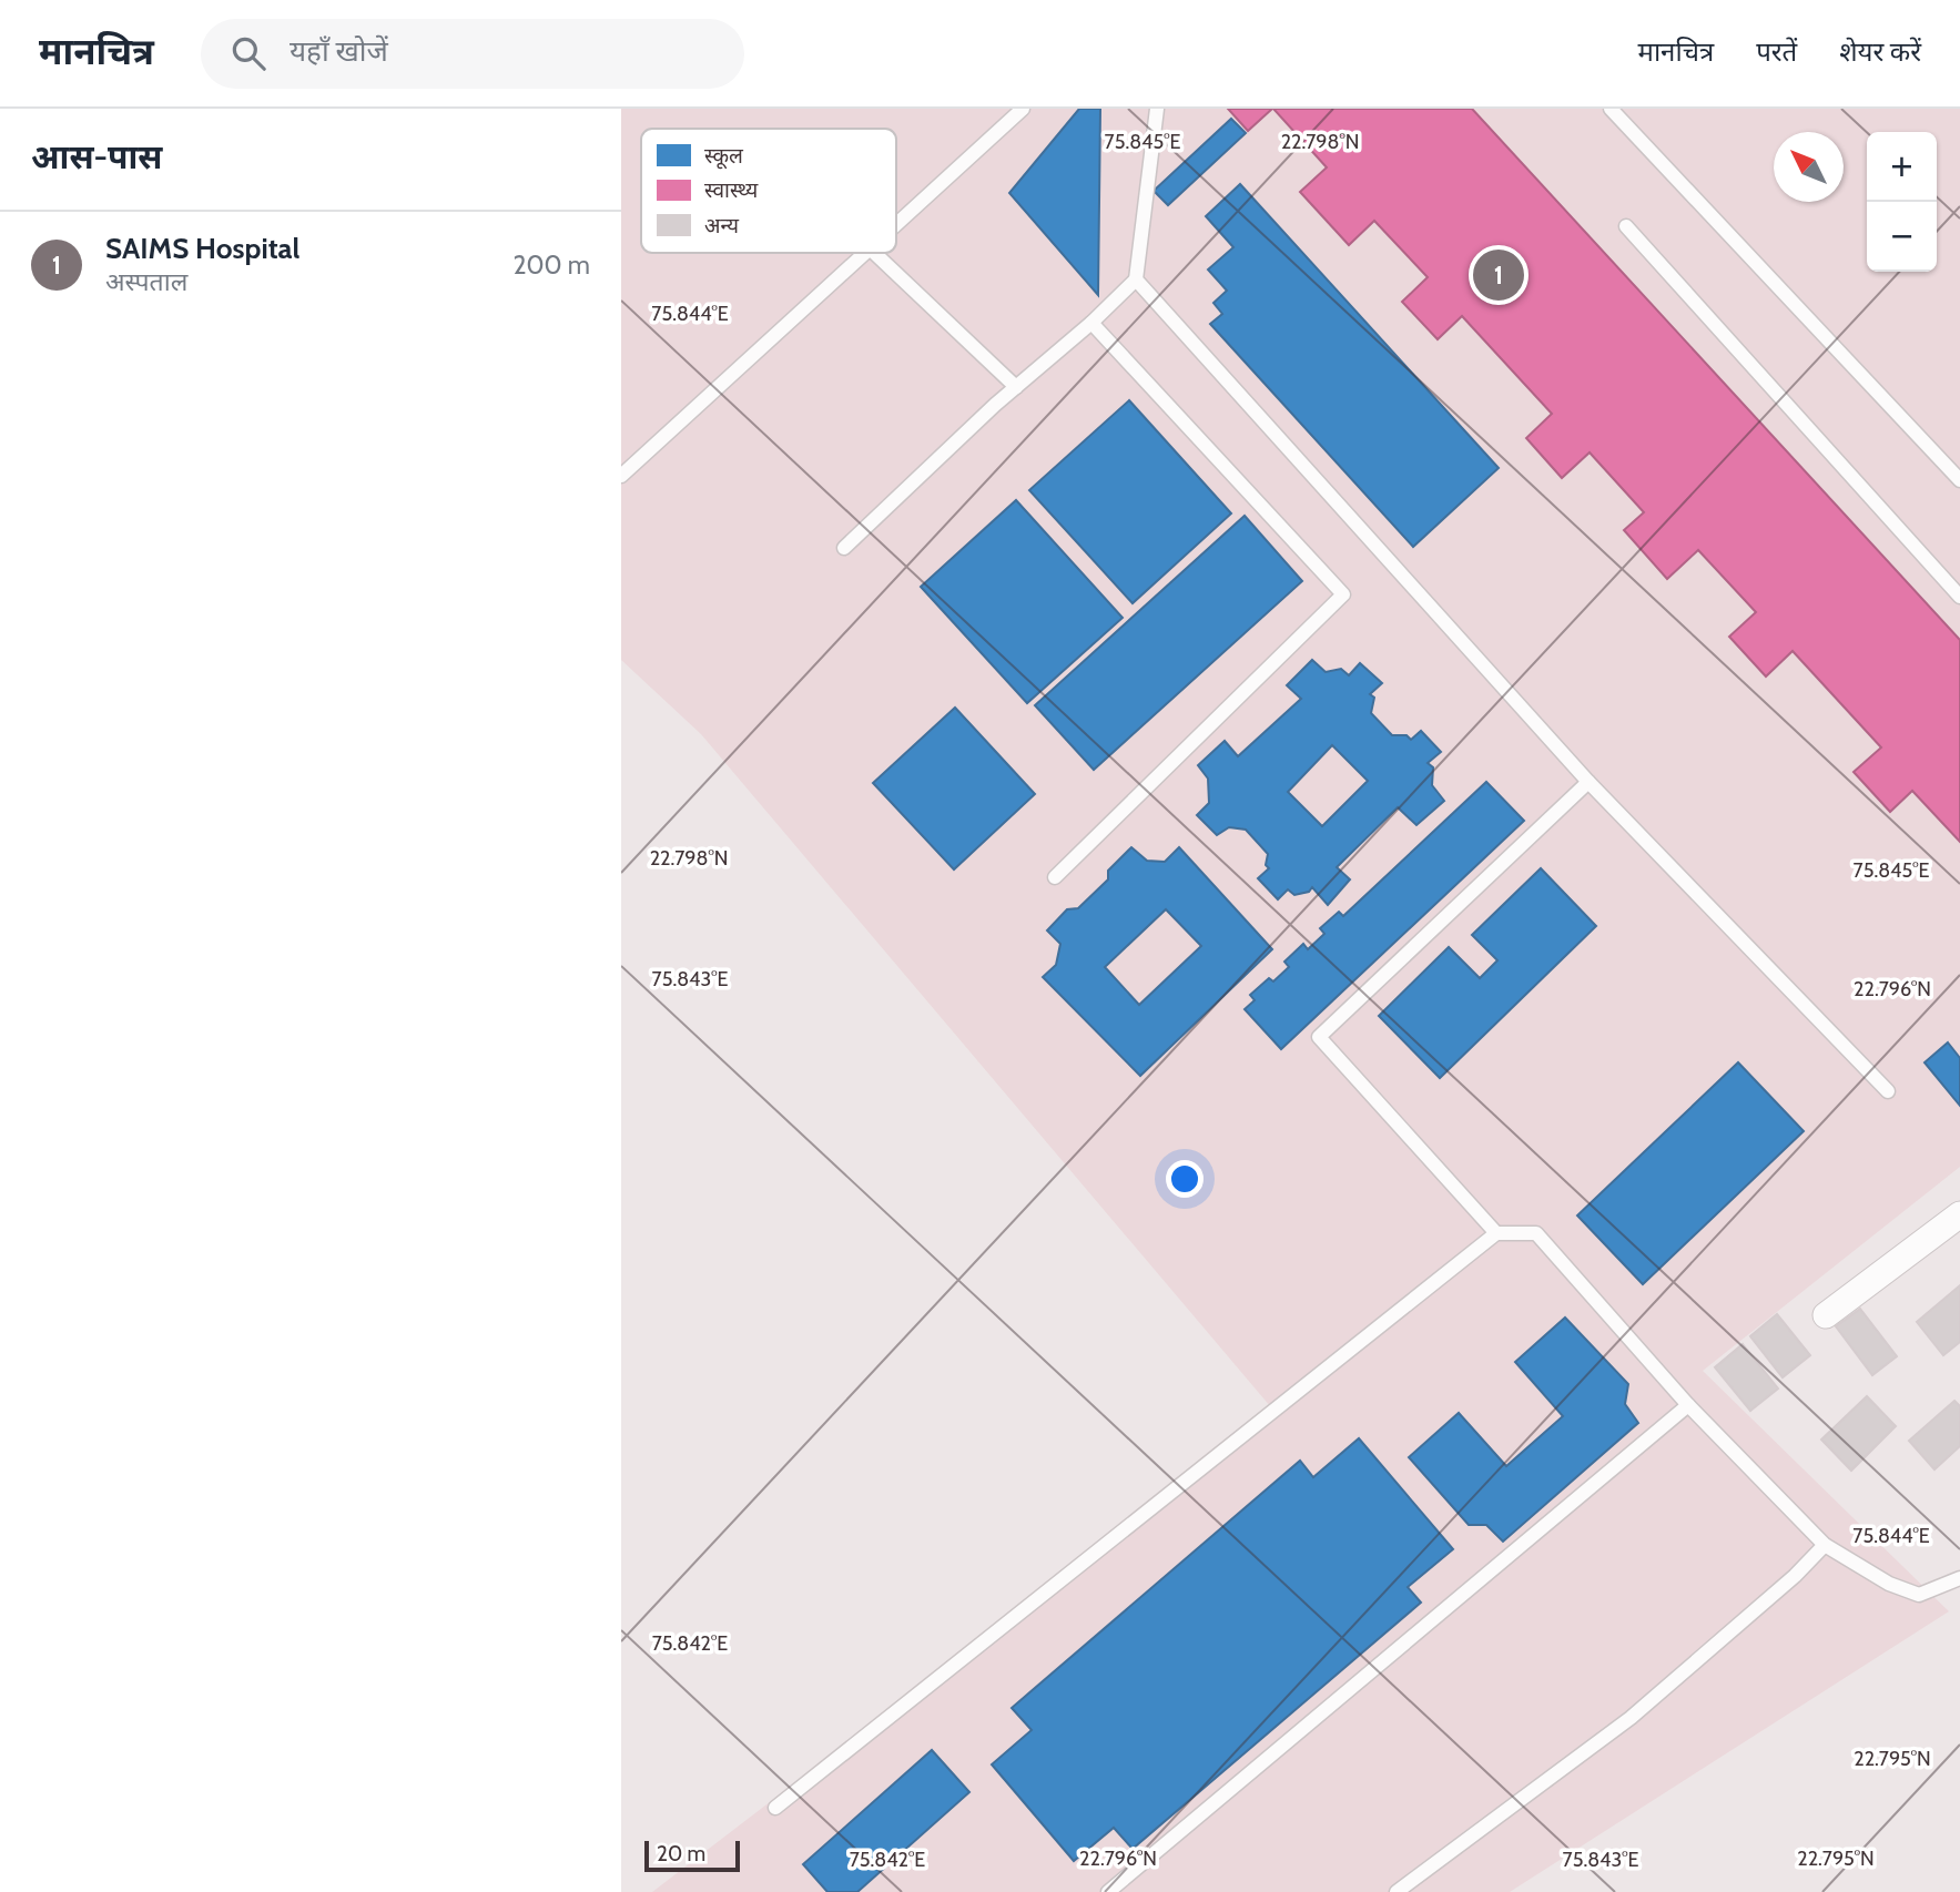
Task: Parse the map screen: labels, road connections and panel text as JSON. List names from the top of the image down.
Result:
{
  "legend": ["स्कूल", "स्वास्थ्य", "अन्य"],
  "scale_bar": "20 m",
  "north": "top left",
  "page": {
    "header": "मानचित्र",
    "search": "यहाँ खोजें",
    "nav": ["मानचित्र", "परतें", "शेयर करें"],
    "heading": "आस-पास",
    "map_buttons": ["+", "−"],
    "list": [
      {
        "mark": "1",
        "name": "SAIMS Hospital",
        "note": "अस्पताल",
        "value": "200 m"
      }
    ],
    "pins": "1",
    "scale": "20 m"
  },
  "coordinates": [
    "75.845°E",
    "22.798°N",
    "75.844°E",
    "75.843°E",
    "22.796°N",
    "75.842°E",
    "22.795°N"
  ]
}
